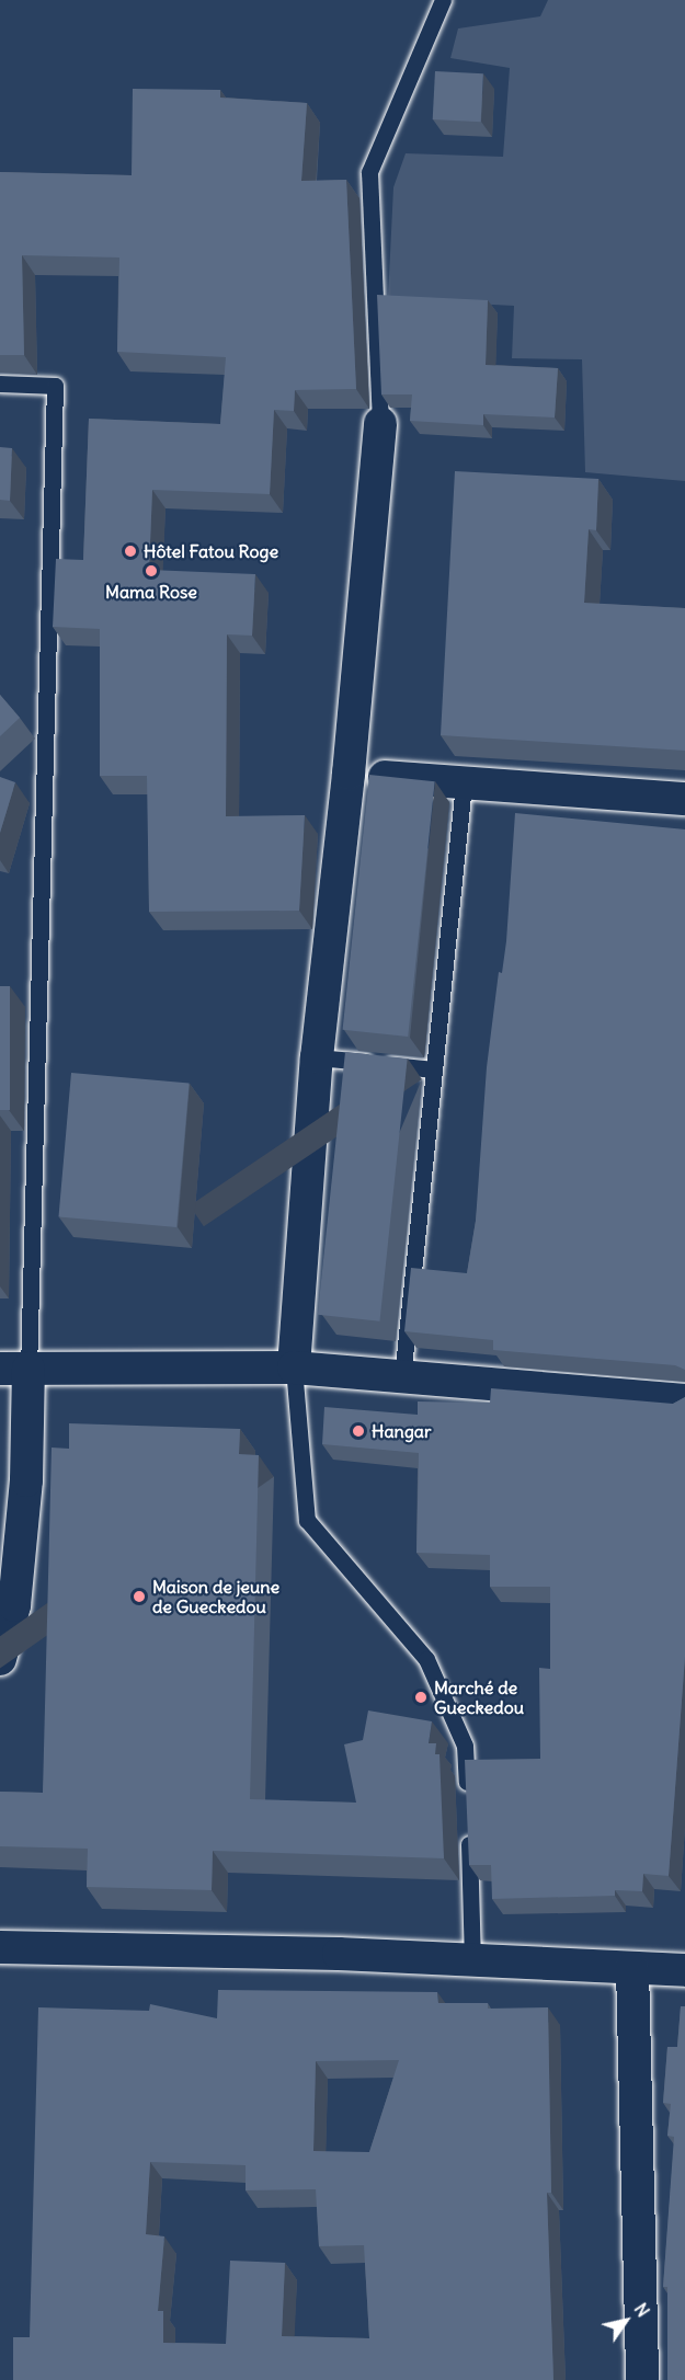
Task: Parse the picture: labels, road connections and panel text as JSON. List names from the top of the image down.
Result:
{
  "places": [
    "Hôtel Fatou Roge",
    "Mama Rose",
    "Hangar",
    "Maison de jeune de Gueckedou",
    "Marché de Gueckedou"
  ],
  "north": "top right"
}
